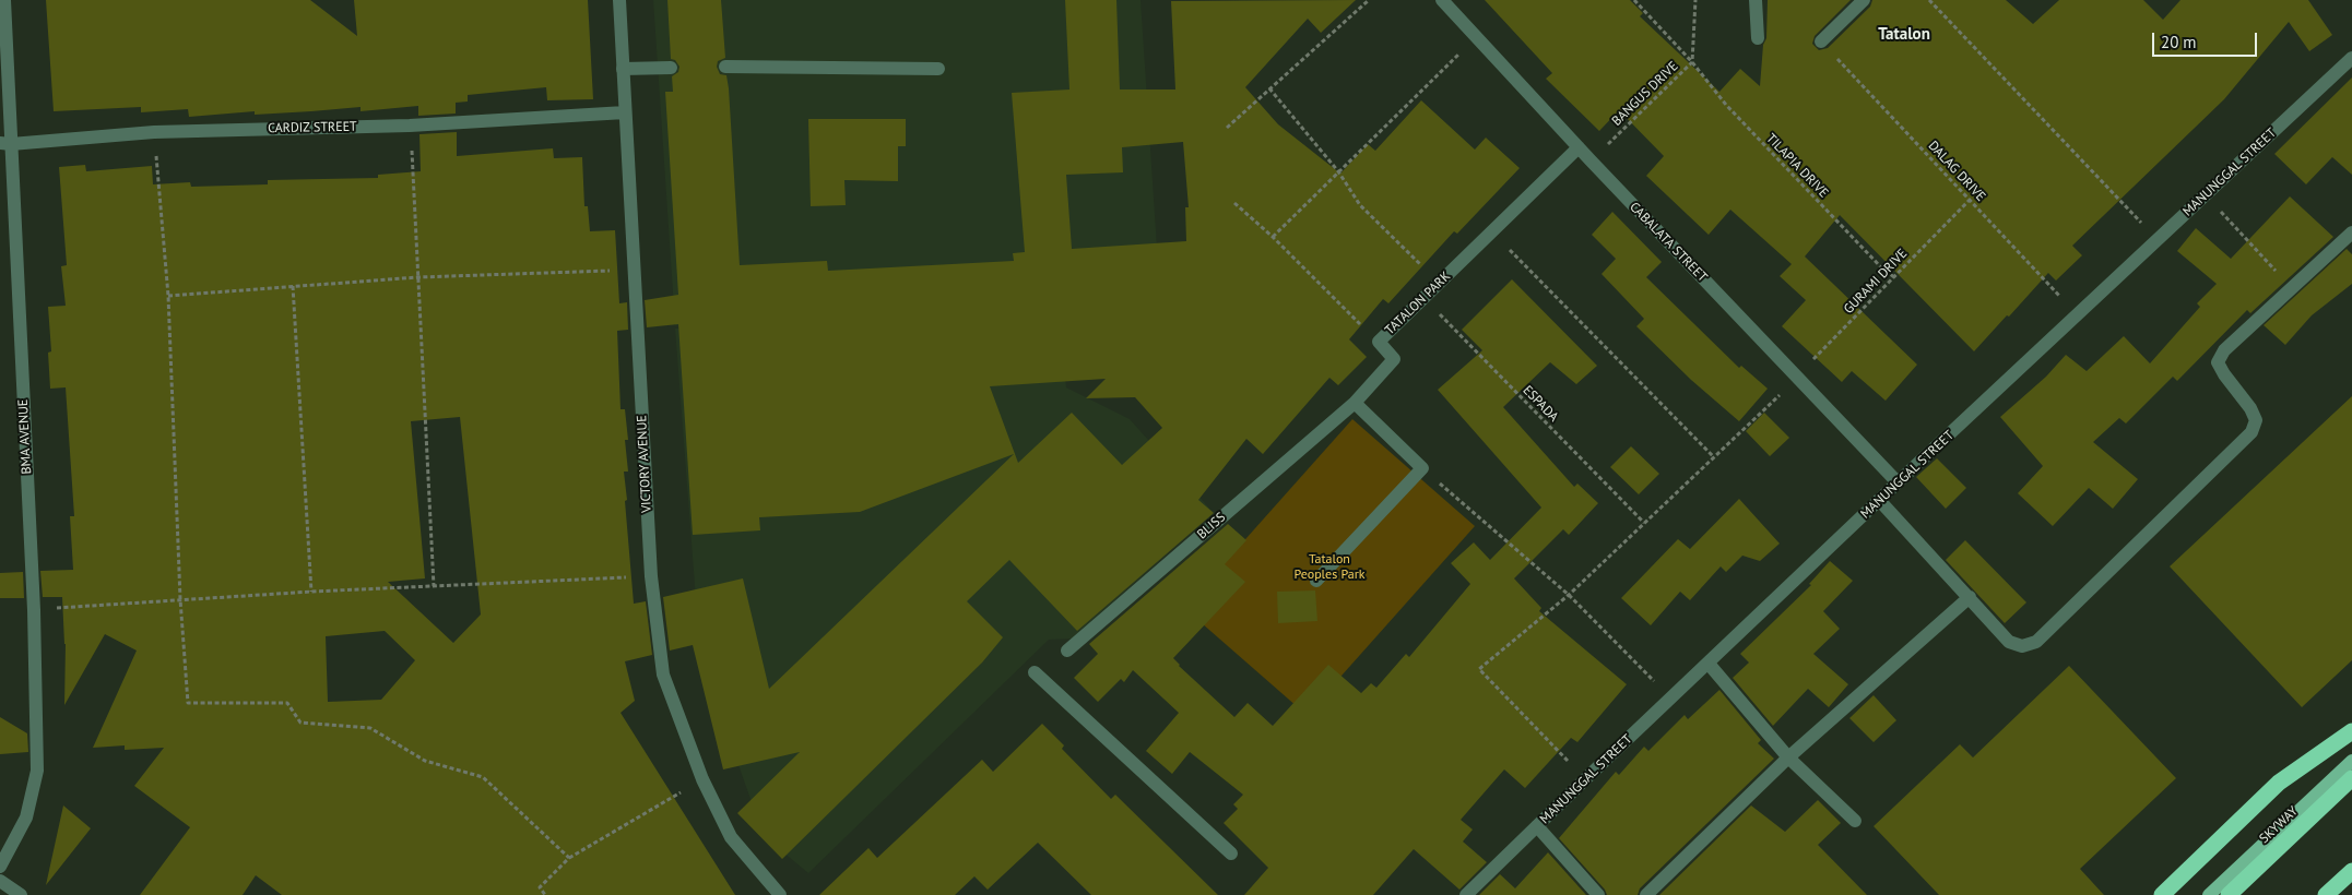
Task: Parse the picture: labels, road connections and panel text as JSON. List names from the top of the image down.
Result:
{
  "streets": {
    "highway": ["SKYWAY"],
    "street": [
      "CARDIZ STREET",
      "MANUNGGAL STREET",
      "CABALATA STREET",
      "TATALON PARK",
      "BMA AVENUE",
      "VICTORY AVENUE",
      "BLISS"
    ],
    "path": [
      "BANGUS DRIVE",
      "TILAPIA DRIVE",
      "DALAG DRIVE",
      "GURAMI DRIVE",
      "ESPADA"
    ]
  },
  "crossings": [
    ["BANGUS DRIVE", "TILAPIA DRIVE"],
    ["BANGUS DRIVE", "CABALATA STREET"],
    ["CARDIZ STREET", "BMA AVENUE"],
    ["CARDIZ STREET", "VICTORY AVENUE"],
    ["TILAPIA DRIVE", "GURAMI DRIVE"],
    ["DALAG DRIVE", "MANUNGGAL STREET"],
    ["DALAG DRIVE", "GURAMI DRIVE"],
    ["MANUNGGAL STREET", "CABALATA STREET"],
    ["MANUNGGAL STREET", "GURAMI DRIVE"],
    ["CABALATA STREET", "GURAMI DRIVE"],
    ["CABALATA STREET", "TATALON PARK"],
    ["GURAMI DRIVE", "ESPADA"],
    ["TATALON PARK", "ESPADA"],
    ["TATALON PARK", "BLISS"]
  ],
  "districts": ["Tatalon"],
  "parks": ["Tatalon Peoples Park"],
  "scale_bar": "20 m"
}
